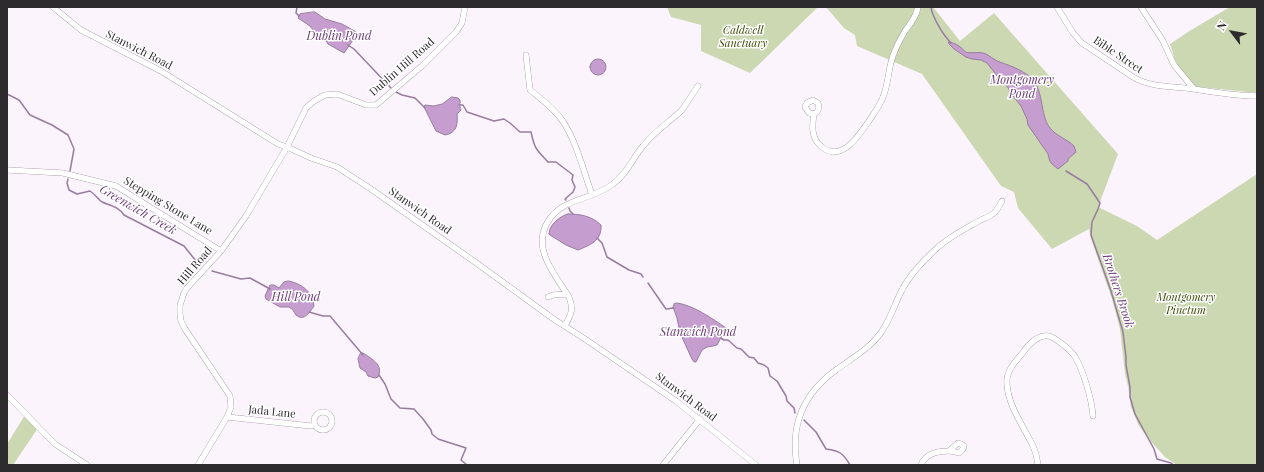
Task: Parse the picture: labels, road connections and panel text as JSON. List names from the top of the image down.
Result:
{
  "streets": {
    "street": [
      "Stanwich Road",
      "Bible Street",
      "Dublin Hill Road",
      "Stepping Stone Lane",
      "Hill Road",
      "Jada Lane"
    ]
  },
  "crossings": [
    ["Stanwich Road", "Dublin Hill Road"],
    ["Stanwich Road", "Hill Road"],
    ["Dublin Hill Road", "Hill Road"],
    ["Stepping Stone Lane", "Hill Road"],
    ["Hill Road", "Jada Lane"]
  ],
  "water": [
    "Dublin Pond",
    "Montgomery Pond",
    "Greenwich Creek",
    "Brothers Brook",
    "Hill Pond",
    "Stanwich Pond"
  ],
  "parks": ["Caldwell Sanctuary", "Montgomery Pinetum"],
  "north": "top left"
}
